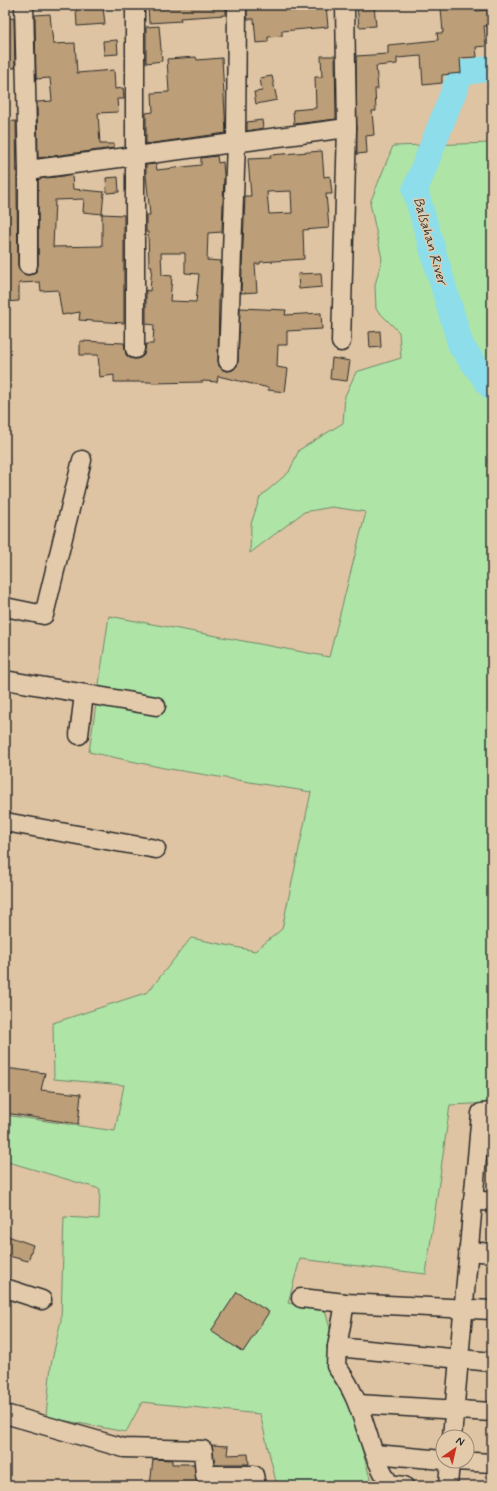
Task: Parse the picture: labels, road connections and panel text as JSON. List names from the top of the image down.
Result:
{
  "water": ["Balsahan River"],
  "north": "top right"
}
